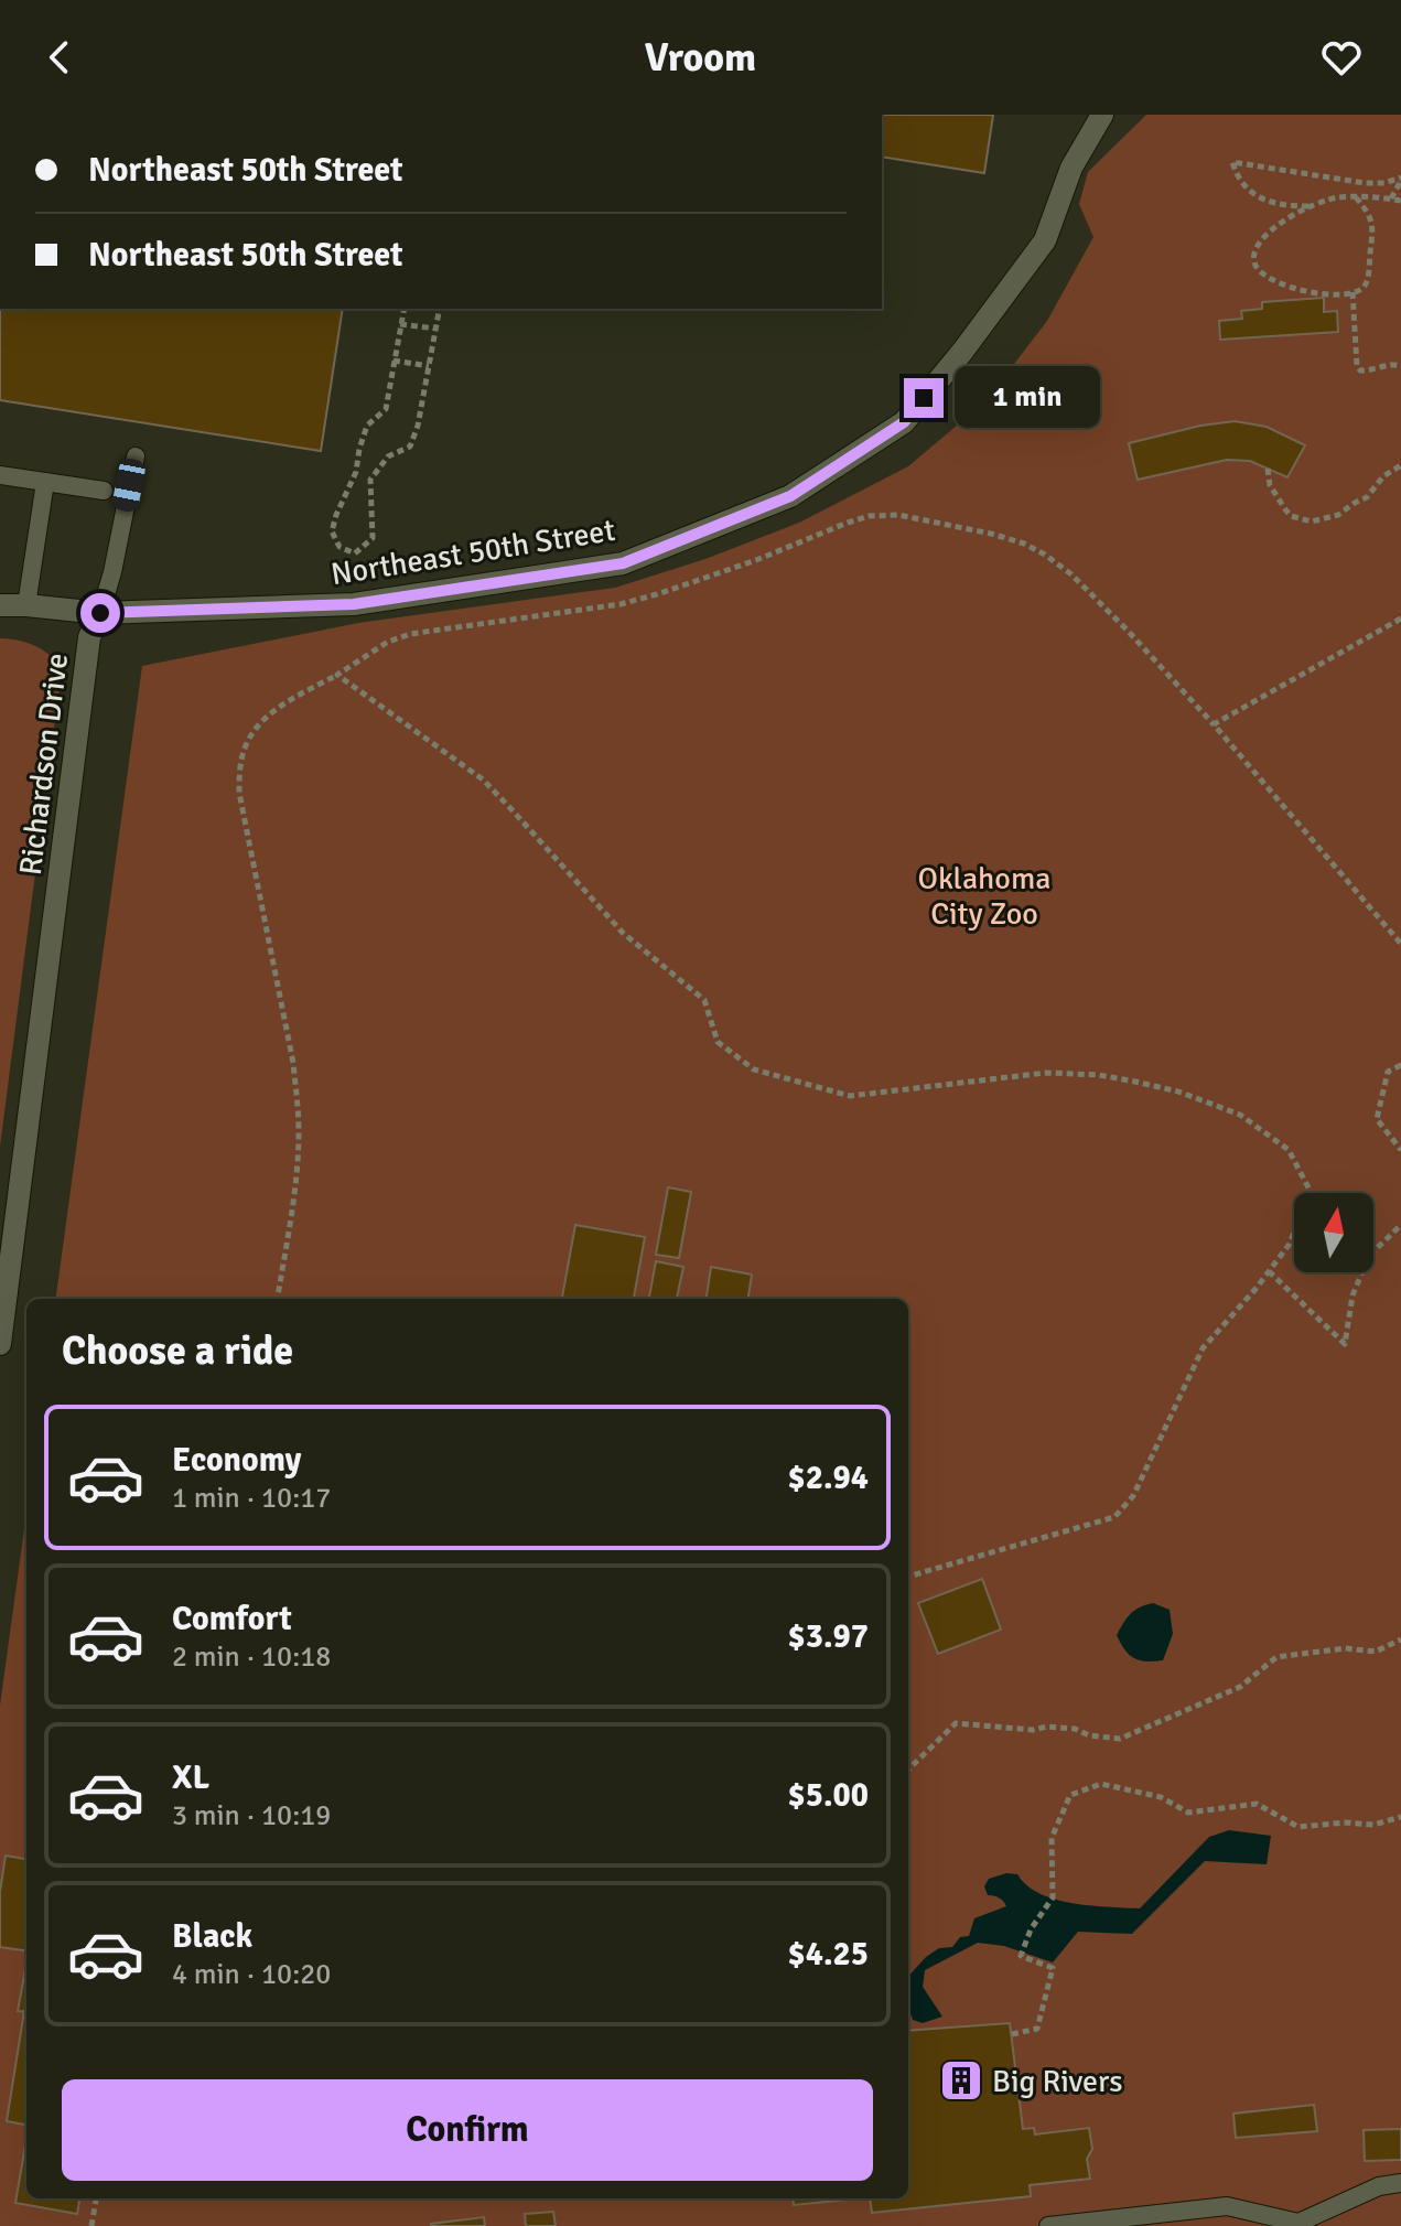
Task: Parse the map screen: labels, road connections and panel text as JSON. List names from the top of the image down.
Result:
{
  "streets": {
    "street": ["Northeast 50th Street", "Richardson Drive"]
  },
  "crossings": [
    ["Northeast 50th Street", "Richardson Drive"]
  ],
  "parks": ["Oklahoma City Zoo"],
  "places": {
    "building": ["Big Rivers"]
  },
  "north": "top",
  "page": {
    "header": "Vroom",
    "banner": ["Northeast 50th Street", "Northeast 50th Street"],
    "bubble": "1 min",
    "heading": "Choose a ride",
    "list": [
      {
        "name": "Economy",
        "note": "1 min · 10:17",
        "value": "$2.94"
      },
      {
        "name": "Comfort",
        "note": "2 min · 10:18",
        "value": "$3.97"
      },
      {
        "name": "XL",
        "note": "3 min · 10:19",
        "value": "$5.00"
      },
      {
        "name": "Black",
        "note": "4 min · 10:20",
        "value": "$4.25"
      }
    ],
    "buttons": "Confirm"
  }
}
